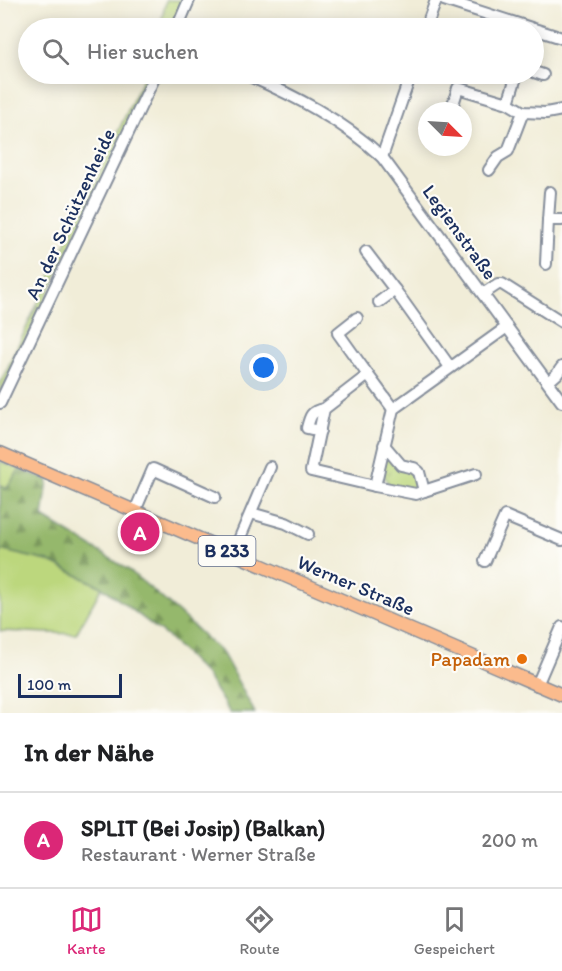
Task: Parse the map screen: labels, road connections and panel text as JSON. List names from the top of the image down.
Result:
{
  "streets": {
    "main road": ["B 233", "Werner Straße"],
    "street": ["An der Schützenheide", "Legienstraße"]
  },
  "places": ["Papadam"],
  "scale_bar": "100 m",
  "north": "bottom right",
  "page": {
    "search": "Hier suchen",
    "pins": "A",
    "scale": "100 m",
    "heading": "In der Nähe",
    "list": [
      {
        "mark": "A",
        "name": "SPLIT (Bei Josip) (Balkan)",
        "note": "Restaurant · Werner Straße",
        "value": "200 m"
      }
    ],
    "nav": ["Karte", "Route", "Gespeichert"]
  }
}
